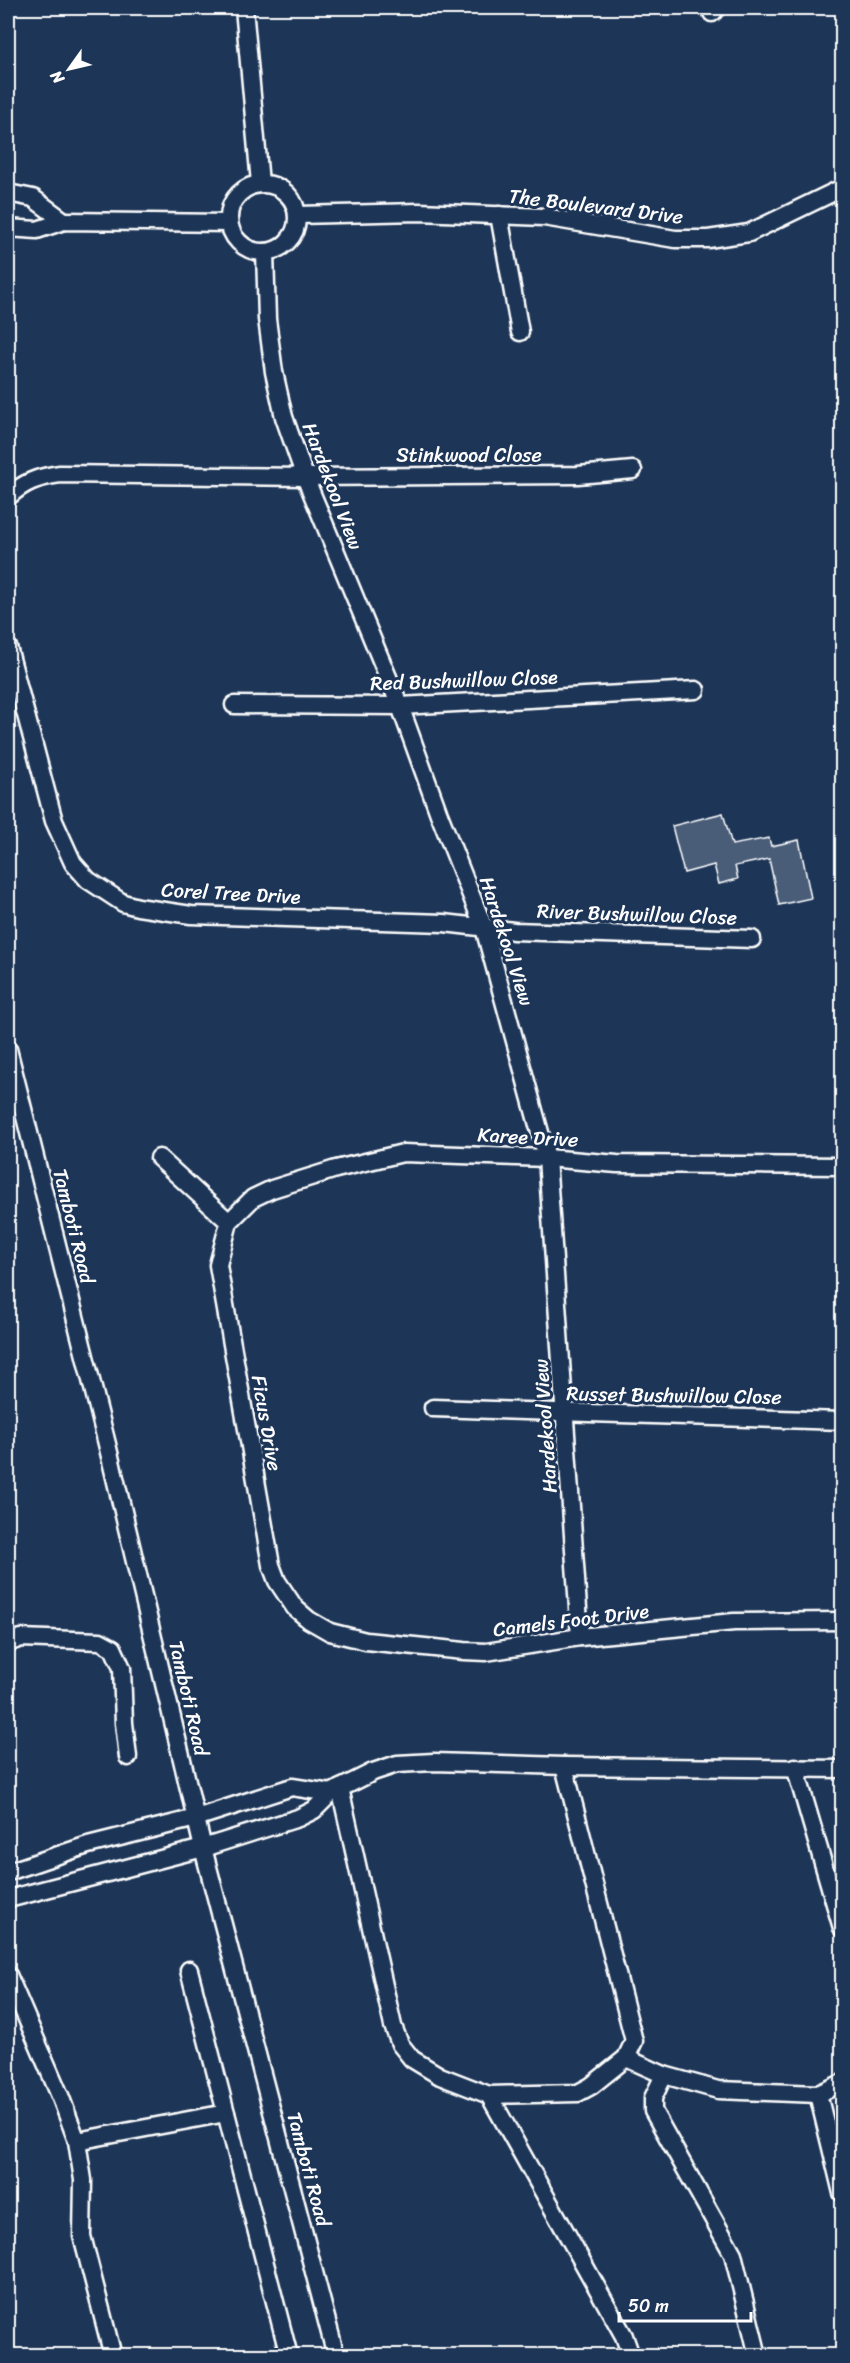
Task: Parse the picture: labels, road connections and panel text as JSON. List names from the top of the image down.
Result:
{
  "streets": {
    "street": [
      "The Boulevard Drive",
      "Stinkwood Close",
      "Hardekool View",
      "Red Bushwillow Close",
      "Corel Tree Drive",
      "River Bushwillow Close",
      "Karee Drive",
      "Tamboti Road",
      "Russet Bushwillow Close",
      "Ficus Drive",
      "Camels Foot Drive"
    ]
  },
  "crossings": [
    ["The Boulevard Drive", "Hardekool View"],
    ["Stinkwood Close", "Hardekool View"],
    ["Hardekool View", "Red Bushwillow Close"],
    ["Hardekool View", "Corel Tree Drive"],
    ["Hardekool View", "River Bushwillow Close"],
    ["Hardekool View", "Karee Drive"],
    ["Hardekool View", "Russet Bushwillow Close"],
    ["Hardekool View", "Camels Foot Drive"],
    ["Corel Tree Drive", "River Bushwillow Close"],
    ["Karee Drive", "Ficus Drive"],
    ["Ficus Drive", "Camels Foot Drive"]
  ],
  "scale_bar": "50 m",
  "north": "bottom left"
}
